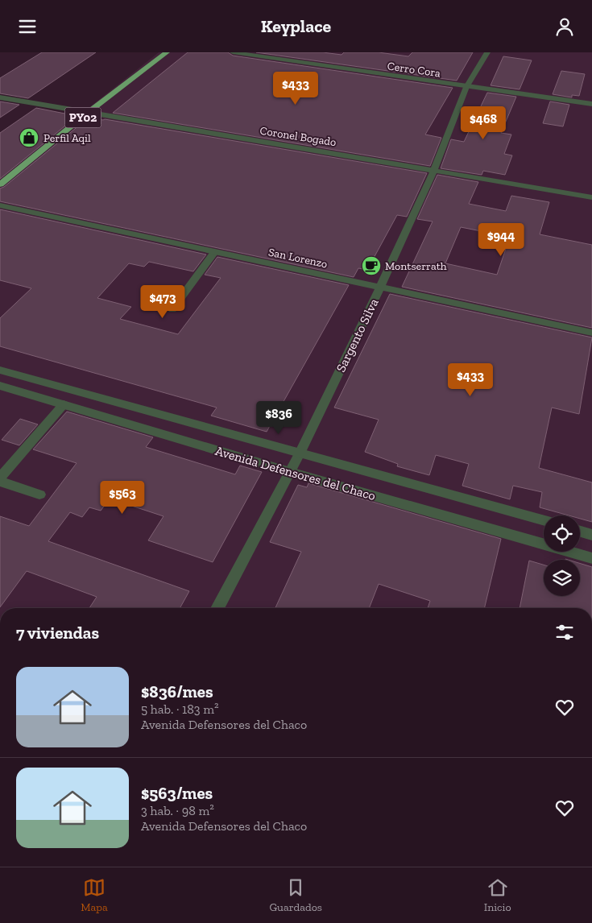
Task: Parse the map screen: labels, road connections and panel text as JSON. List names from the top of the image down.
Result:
{
  "streets": {
    "highway": ["PY02"],
    "street": [
      "Cerro Cora",
      "Coronel Bogado",
      "San Lorenzo",
      "Sargento Silva",
      "Avenida Defensores del Chaco"
    ]
  },
  "crossings": [
    ["Cerro Cora", "Sargento Silva"],
    ["PY02", "Coronel Bogado"],
    ["Coronel Bogado", "Sargento Silva"],
    ["San Lorenzo", "Sargento Silva"],
    ["Sargento Silva", "Avenida Defensores del Chaco"]
  ],
  "places": {
    "shop": ["Perfil Aqil"],
    "cafe": ["Montserrath"]
  },
  "page": {
    "header": "Keyplace",
    "price": [
      "$433",
      "$468",
      "$944",
      "$473",
      "$433",
      "$836",
      "$563"
    ],
    "heading": "7 viviendas",
    "list": [
      {
        "name": "$836/mes",
        "note": "5 hab. · 183 m² · Avenida Defensores del Chaco"
      },
      {
        "name": "$563/mes",
        "note": "3 hab. · 98 m² · Avenida Defensores del Chaco"
      }
    ],
    "tabs": ["Mapa", "Guardados", "Inicio"]
  }
}
